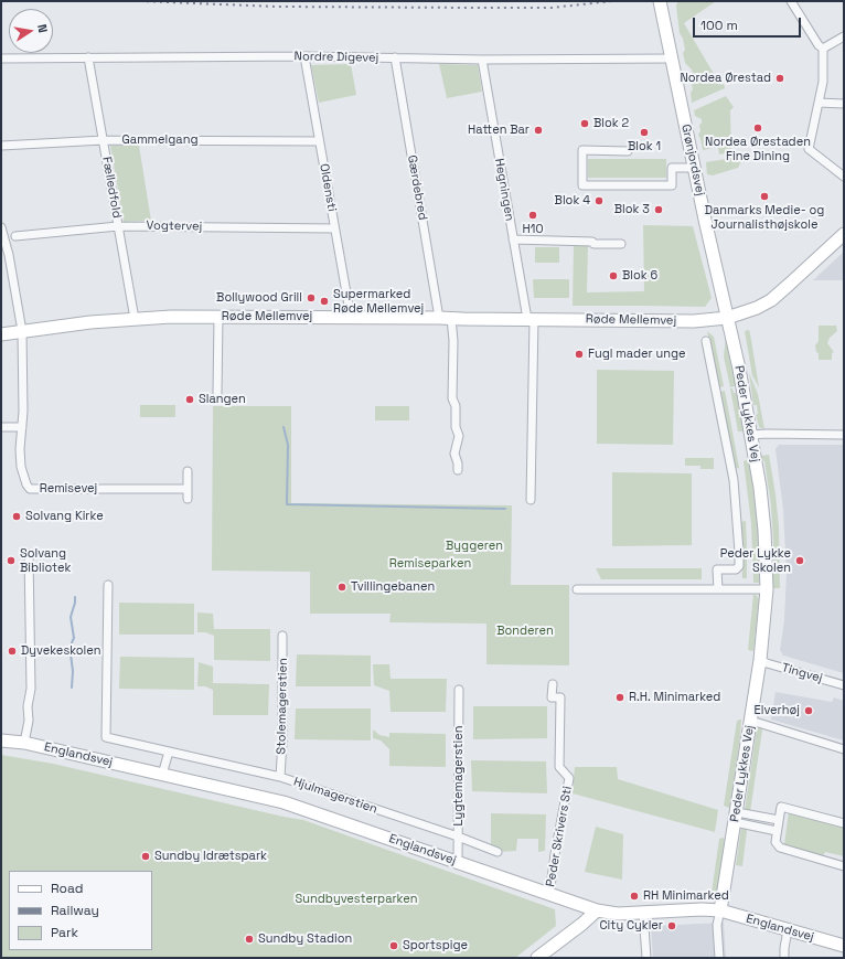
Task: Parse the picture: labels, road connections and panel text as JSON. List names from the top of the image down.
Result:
{
  "streets": {
    "street": [
      "Nordre Digevej",
      "Gammelgang",
      "Grønjordsvej",
      "Fælledfold",
      "Oldensti",
      "Gærdebred",
      "Hegningen",
      "Vogtervej",
      "Røde Mellemvej",
      "Peder Lykkes Vej",
      "Remisevej",
      "Tingvej",
      "Stolemagerstien",
      "Englandsvej",
      "Lygtemagerstien",
      "Hjulmagerstien",
      "Peder Skrivers Sti"
    ]
  },
  "crossings": [
    ["Nordre Digevej", "Grønjordsvej"],
    ["Nordre Digevej", "Fælledfold"],
    ["Nordre Digevej", "Oldensti"],
    ["Nordre Digevej", "Gærdebred"],
    ["Nordre Digevej", "Hegningen"],
    ["Gammelgang", "Fælledfold"],
    ["Gammelgang", "Oldensti"],
    ["Grønjordsvej", "Røde Mellemvej"],
    ["Grønjordsvej", "Peder Lykkes Vej"],
    ["Fælledfold", "Vogtervej"],
    ["Fælledfold", "Røde Mellemvej"],
    ["Oldensti", "Vogtervej"],
    ["Oldensti", "Røde Mellemvej"],
    ["Gærdebred", "Røde Mellemvej"],
    ["Hegningen", "Røde Mellemvej"],
    ["Røde Mellemvej", "Peder Lykkes Vej"],
    ["Røde Mellemvej", "Remisevej"],
    ["Peder Lykkes Vej", "Tingvej"],
    ["Peder Lykkes Vej", "Englandsvej"],
    ["Stolemagerstien", "Hjulmagerstien"],
    ["Englandsvej", "Lygtemagerstien"],
    ["Englandsvej", "Peder Skrivers Sti"],
    ["Lygtemagerstien", "Hjulmagerstien"]
  ],
  "parks": [
    "Byggeren",
    "Remiseparken",
    "Bonderen",
    "Sundbyvesterparken"
  ],
  "places": [
    "Nordea Ørestad",
    "Blok 2",
    "Nordea Ørestaden Fine Dining",
    "Hatten Bar",
    "Blok 1",
    "Danmarks Medie- og Journalisthøjskole",
    "Blok 4",
    "Blok 3",
    "H10",
    "Blok 6",
    "Bollywood Grill",
    "Supermarked Røde Mellemvej",
    "Fugl mader unge",
    "Slangen",
    "Solvang Kirke",
    "Solvang Bibliotek",
    "Peder Lykke Skolen",
    "Tvillingebanen",
    "Dyvekeskolen",
    "R.H. Minimarked",
    "Elverhøj",
    "Sundby Idrætspark",
    "RH Minimarked",
    "City Cykler",
    "Sundby Stadion",
    "Sportspige"
  ],
  "legend": ["Road", "Railway", "Park"],
  "scale_bar": "100 m",
  "north": "right"
}
